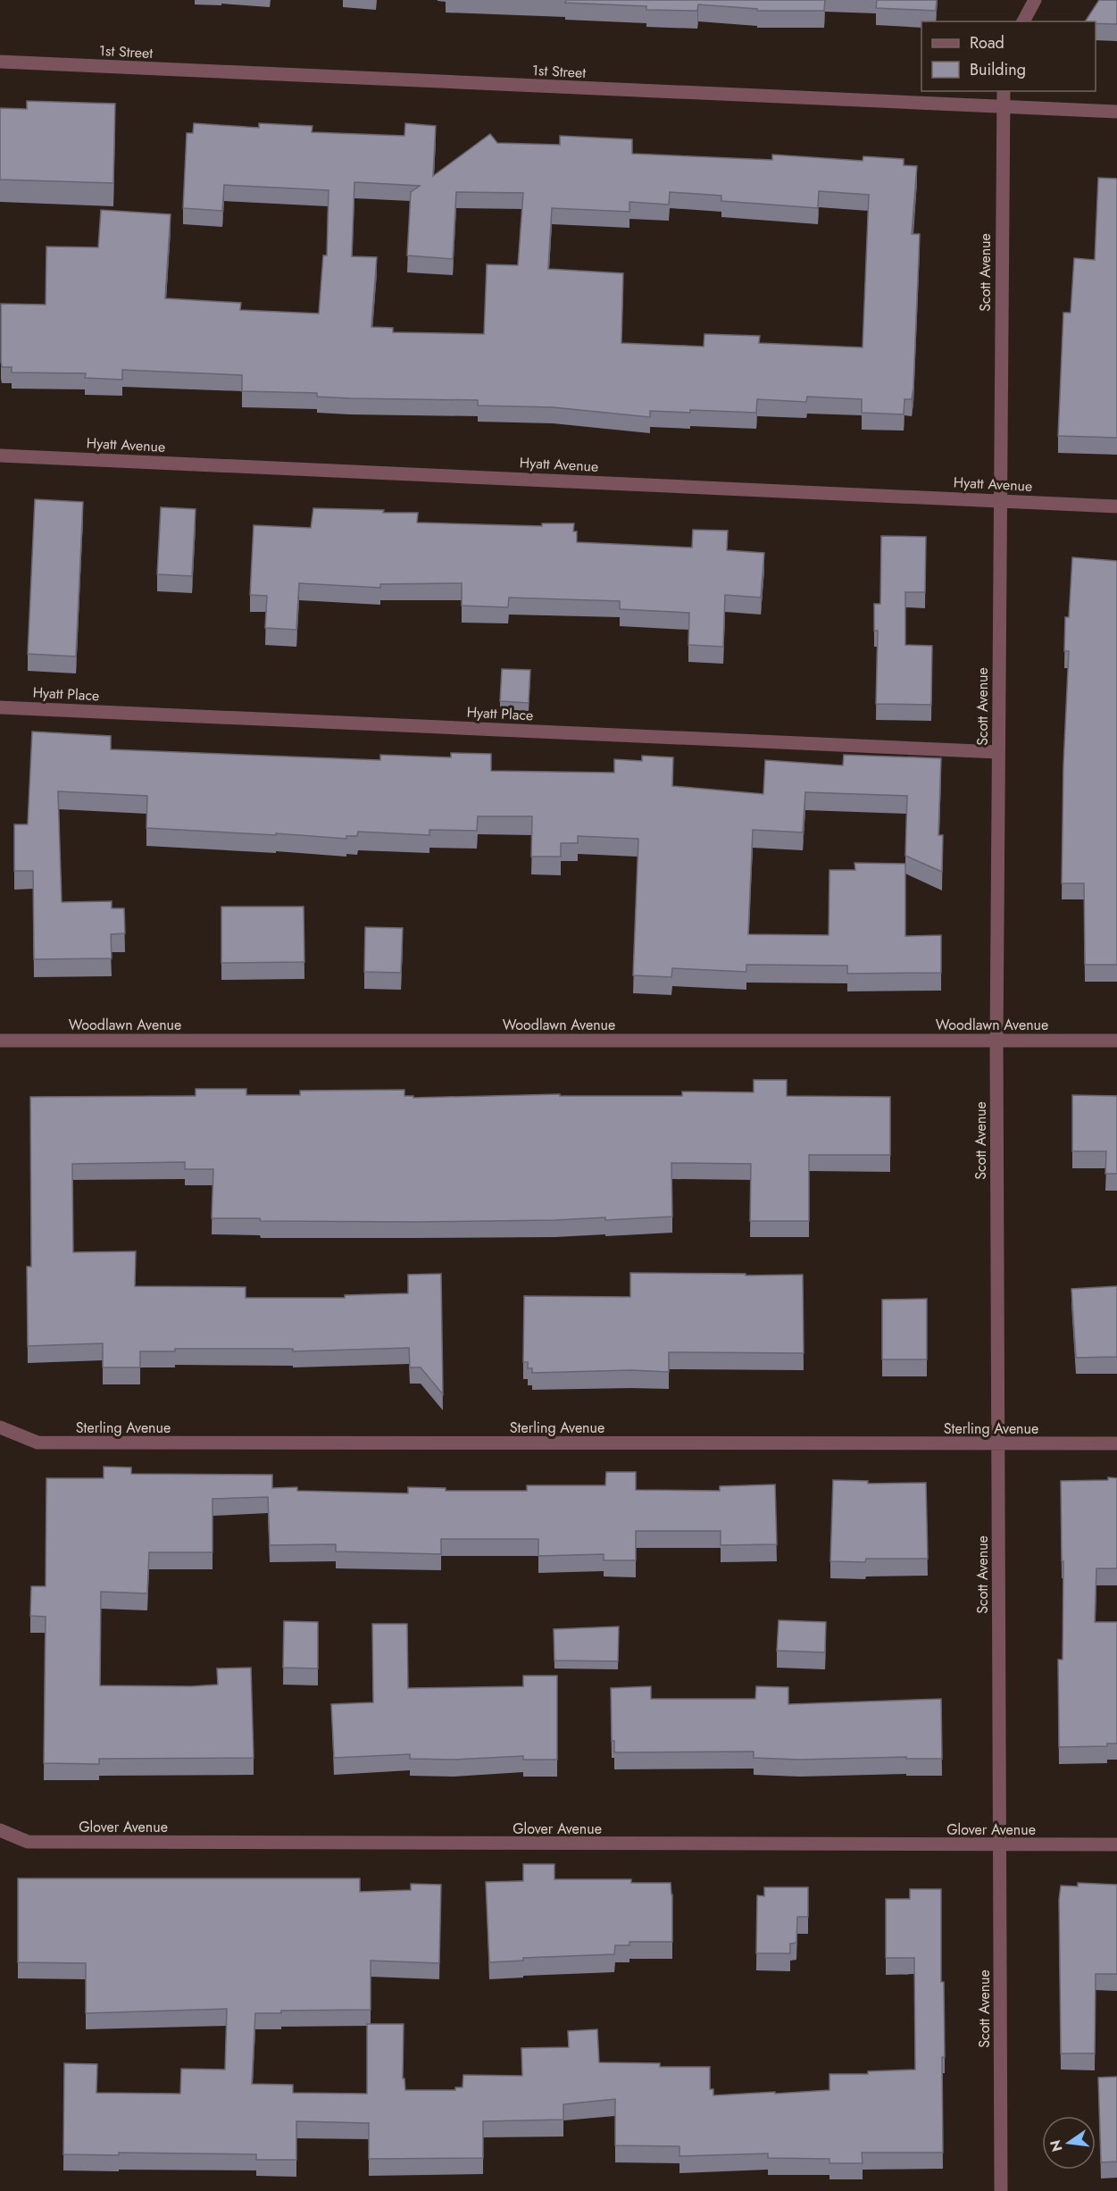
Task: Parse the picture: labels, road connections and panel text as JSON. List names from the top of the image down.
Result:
{
  "streets": {
    "street": [
      "1st Street",
      "Scott Avenue",
      "Hyatt Avenue",
      "Hyatt Place",
      "Woodlawn Avenue",
      "Sterling Avenue",
      "Glover Avenue"
    ]
  },
  "crossings": [
    ["1st Street", "Scott Avenue"],
    ["Scott Avenue", "Hyatt Avenue"],
    ["Scott Avenue", "Hyatt Place"],
    ["Scott Avenue", "Woodlawn Avenue"],
    ["Scott Avenue", "Sterling Avenue"],
    ["Scott Avenue", "Glover Avenue"]
  ],
  "legend": ["Road", "Building"],
  "north": "left"
}
